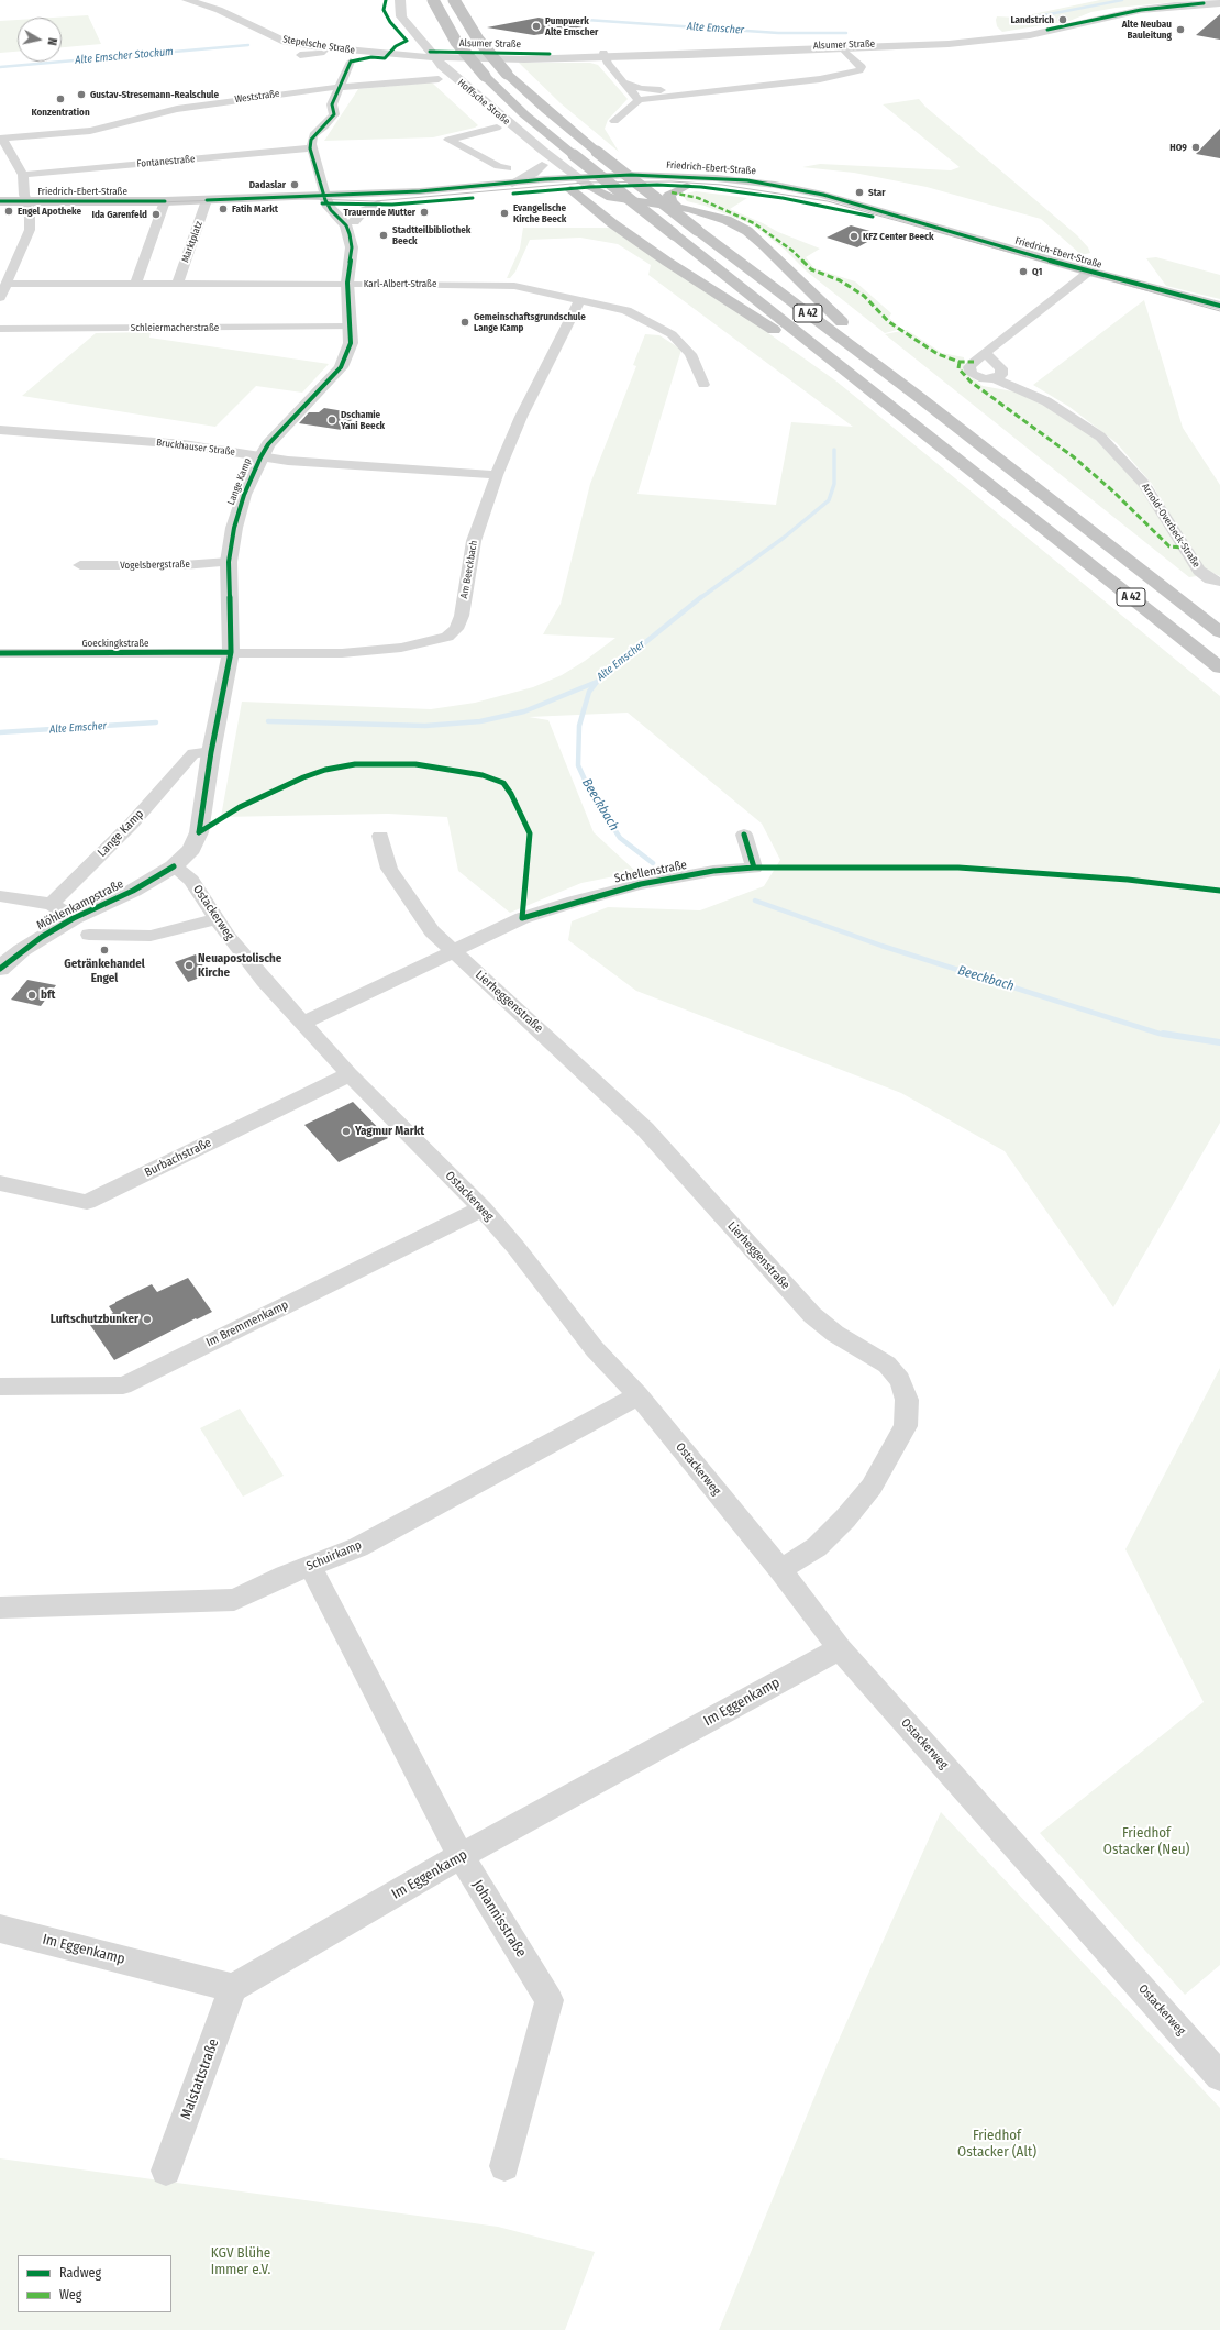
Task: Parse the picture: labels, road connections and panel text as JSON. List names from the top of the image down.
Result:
{
  "streets": {
    "highway": ["A 42"],
    "main road": ["Friedrich-Ebert-Straße"],
    "street": [
      "Alsumer Straße",
      "Stepelsche Straße",
      "Weststraße",
      "Hoffsche Straße",
      "Fontanestraße",
      "Marktplatz",
      "Karl-Albert-Straße",
      "Schleiermacherstraße",
      "Bruckhauser Straße",
      "Lange Kamp",
      "Arnold-Overbeck-Straße",
      "Vogelsbergstraße",
      "Am Beeckbach",
      "Goeckingkstraße",
      "Schellenstraße",
      "Möhlenkampstraße",
      "Ostackerweg",
      "Lierheggenstraße",
      "Burbachstraße",
      "Im Bremmenkamp",
      "Schuirkamp",
      "Im Eggenkamp",
      "Johannisstraße",
      "Malstattstraße"
    ]
  },
  "crossings": [
    ["Alsumer Straße", "Stepelsche Straße"],
    ["Alsumer Straße", "Hoffsche Straße"],
    ["Stepelsche Straße", "Hoffsche Straße"],
    ["Weststraße", "Hoffsche Straße"],
    ["Hoffsche Straße", "Friedrich-Ebert-Straße"],
    ["Friedrich-Ebert-Straße", "Marktplatz"],
    ["Friedrich-Ebert-Straße", "Lange Kamp"],
    ["Friedrich-Ebert-Straße", "Arnold-Overbeck-Straße"],
    ["Marktplatz", "Karl-Albert-Straße"],
    ["Karl-Albert-Straße", "Lange Kamp"],
    ["Karl-Albert-Straße", "Am Beeckbach"],
    ["Schleiermacherstraße", "Lange Kamp"],
    ["Bruckhauser Straße", "Lange Kamp"],
    ["Bruckhauser Straße", "Am Beeckbach"],
    ["Lange Kamp", "Vogelsbergstraße"],
    ["Lange Kamp", "Am Beeckbach"],
    ["Lange Kamp", "Goeckingkstraße"],
    ["Lange Kamp", "Möhlenkampstraße"],
    ["Lange Kamp", "Ostackerweg"],
    ["Am Beeckbach", "Goeckingkstraße"],
    ["Schellenstraße", "Ostackerweg"],
    ["Schellenstraße", "Lierheggenstraße"],
    ["Möhlenkampstraße", "Ostackerweg"],
    ["Ostackerweg", "Lierheggenstraße"],
    ["Ostackerweg", "Burbachstraße"],
    ["Ostackerweg", "Im Bremmenkamp"],
    ["Ostackerweg", "Schuirkamp"],
    ["Ostackerweg", "Im Eggenkamp"],
    ["Schuirkamp", "Johannisstraße"],
    ["Im Eggenkamp", "Johannisstraße"],
    ["Im Eggenkamp", "Malstattstraße"]
  ],
  "water": ["Alte Emscher", "Alte Emscher Stockum", "Beeckbach"],
  "parks": ["Friedhof Ostacker (Neu)", "Friedhof Ostacker (Alt)", "KGV Blühe Immer e.V."],
  "places": [
    "Landstrich",
    "Pumpwerk Alte Emscher",
    "Alte Neubau Bauleitung",
    "Gustav-Stresemann-Realschule",
    "Konzentration",
    "HO9",
    "Dadaslar",
    "Star",
    "Fatih Markt",
    "Engel Apotheke",
    "Trauernde Mutter",
    "Evangelische Kirche Beeck",
    "Ida Garenfeld",
    "Stadtteilbibliothek Beeck",
    "KFZ Center Beeck",
    "Q1",
    "Gemeinschaftsgrundschule Lange Kamp",
    "Dschamie Yani Beeck",
    "Getränkehandel Engel",
    "Neuapostolische Kirche",
    "bft",
    "Yagmur Markt",
    "Luftschutzbunker"
  ],
  "legend": ["Radweg", "Weg"],
  "north": "right"
}
